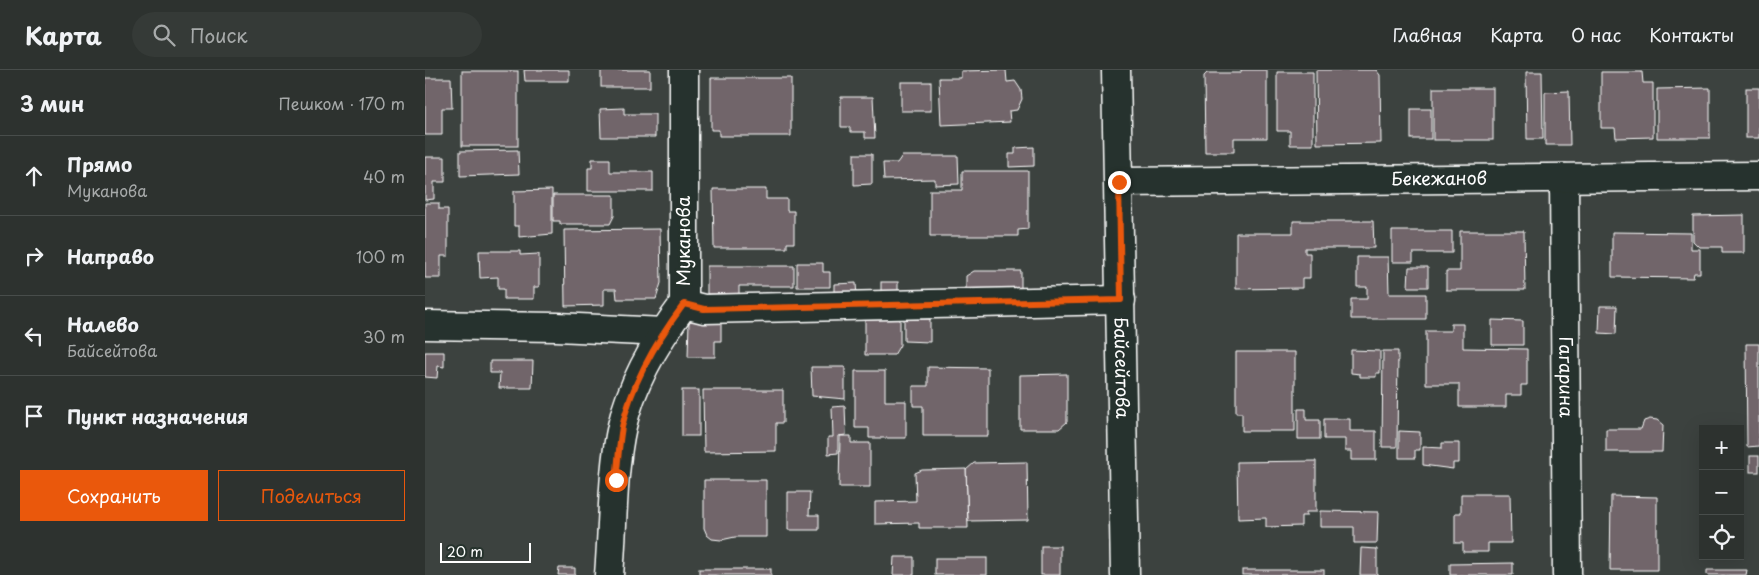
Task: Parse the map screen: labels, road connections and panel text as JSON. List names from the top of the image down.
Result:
{
  "streets": {
    "street": [
      "Бекежанов",
      "Муканова",
      "Байсейтова",
      "Гагарина"
    ]
  },
  "crossings": [
    ["Бекежанов", "Байсейтова"],
    ["Бекежанов", "Гагарина"]
  ],
  "scale_bar": "20 m",
  "page": {
    "header": "Карта",
    "search": "Поиск",
    "nav": [
      "Главная",
      "Карта",
      "О нас",
      "Контакты"
    ],
    "heading": ["3 мин", "Пешком · 170 m"],
    "list": [
      ["Прямо", "Муканова", "40 m"],
      ["Направо", "100 m"],
      ["Налево", "Байсейтова", "30 m"],
      "Пункт назначения"
    ],
    "map_buttons": ["+", "−"],
    "buttons": ["Сохранить", "Поделиться"],
    "scale": "20 m"
  }
}
